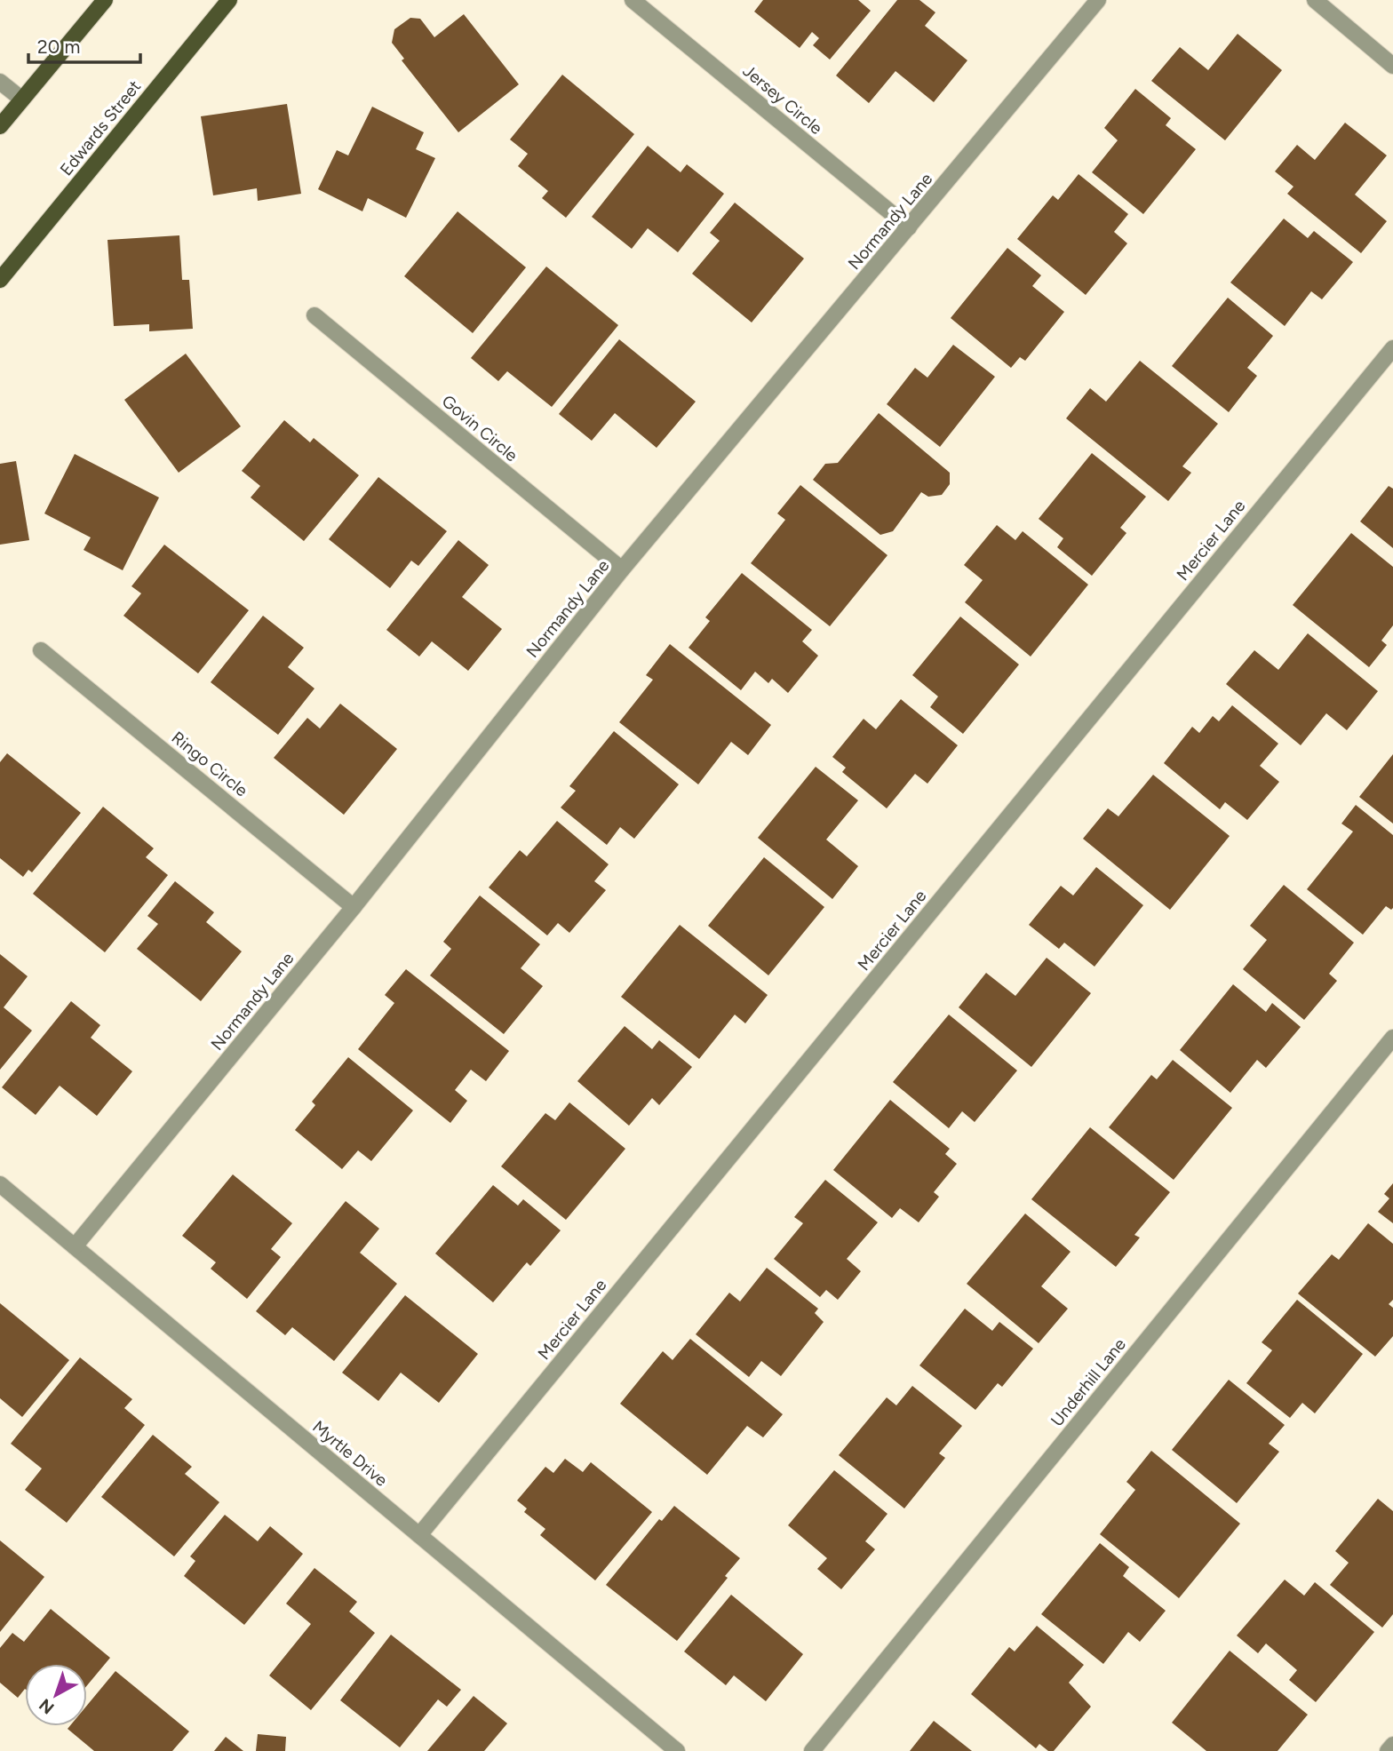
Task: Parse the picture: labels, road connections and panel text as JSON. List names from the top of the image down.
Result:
{
  "streets": {
    "main road": ["Edwards Street"],
    "street": [
      "Jersey Circle",
      "Normandy Lane",
      "Govin Circle",
      "Mercier Lane",
      "Ringo Circle",
      "Underhill Lane",
      "Myrtle Drive"
    ]
  },
  "crossings": [
    ["Jersey Circle", "Normandy Lane"],
    ["Normandy Lane", "Govin Circle"],
    ["Normandy Lane", "Ringo Circle"],
    ["Normandy Lane", "Myrtle Drive"],
    ["Mercier Lane", "Myrtle Drive"]
  ],
  "scale_bar": "20 m",
  "north": "bottom left"
}
